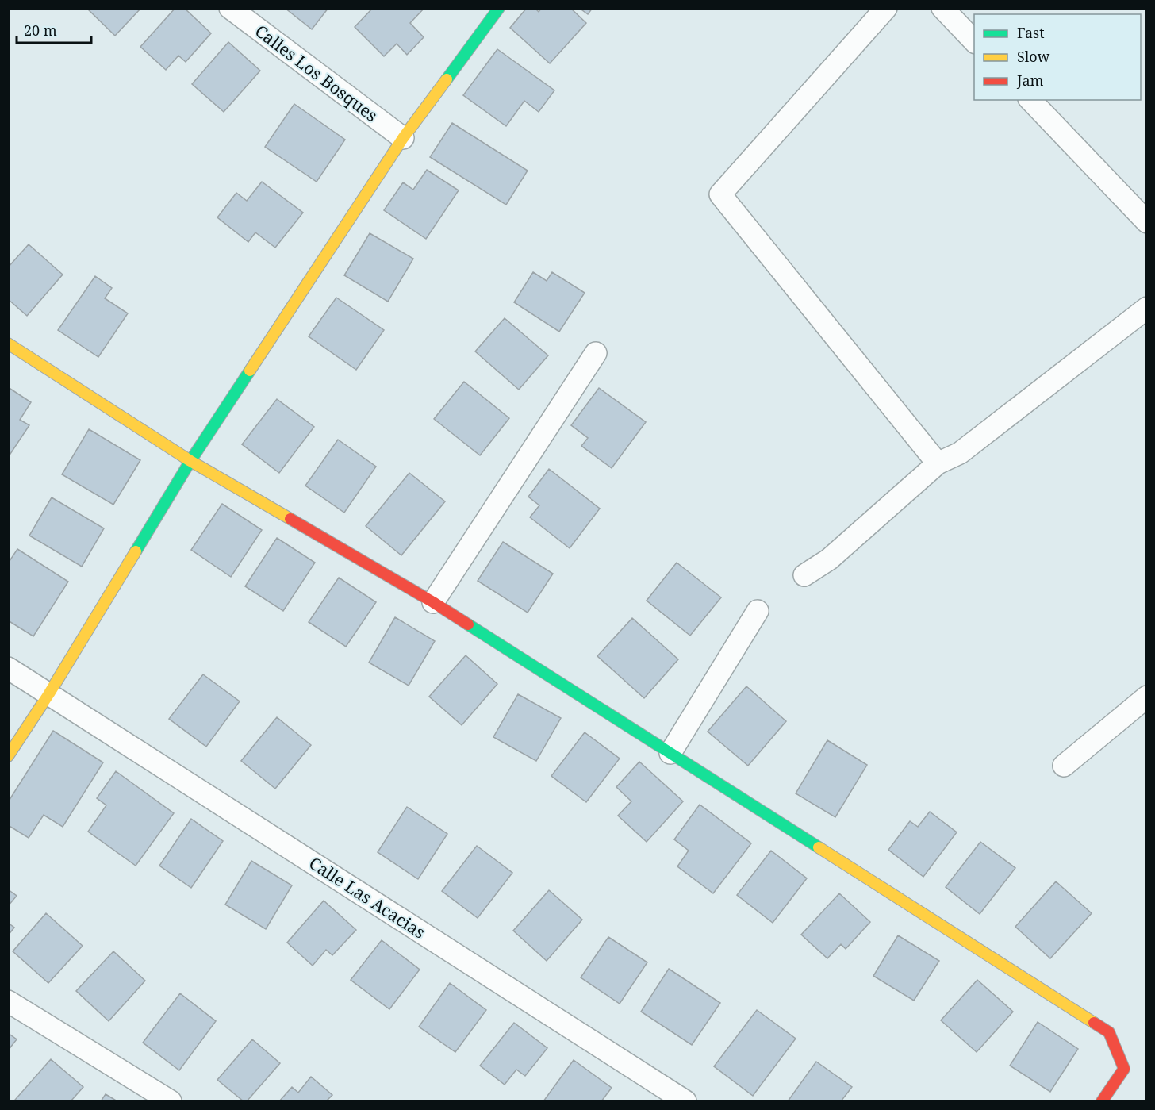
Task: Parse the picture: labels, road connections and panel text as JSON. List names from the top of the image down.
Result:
{
  "streets": {
    "street": ["Calles Los Bosques", "Calle Las Acacias"]
  },
  "legend": ["Fast", "Slow", "Jam"],
  "scale_bar": "20 m"
}
